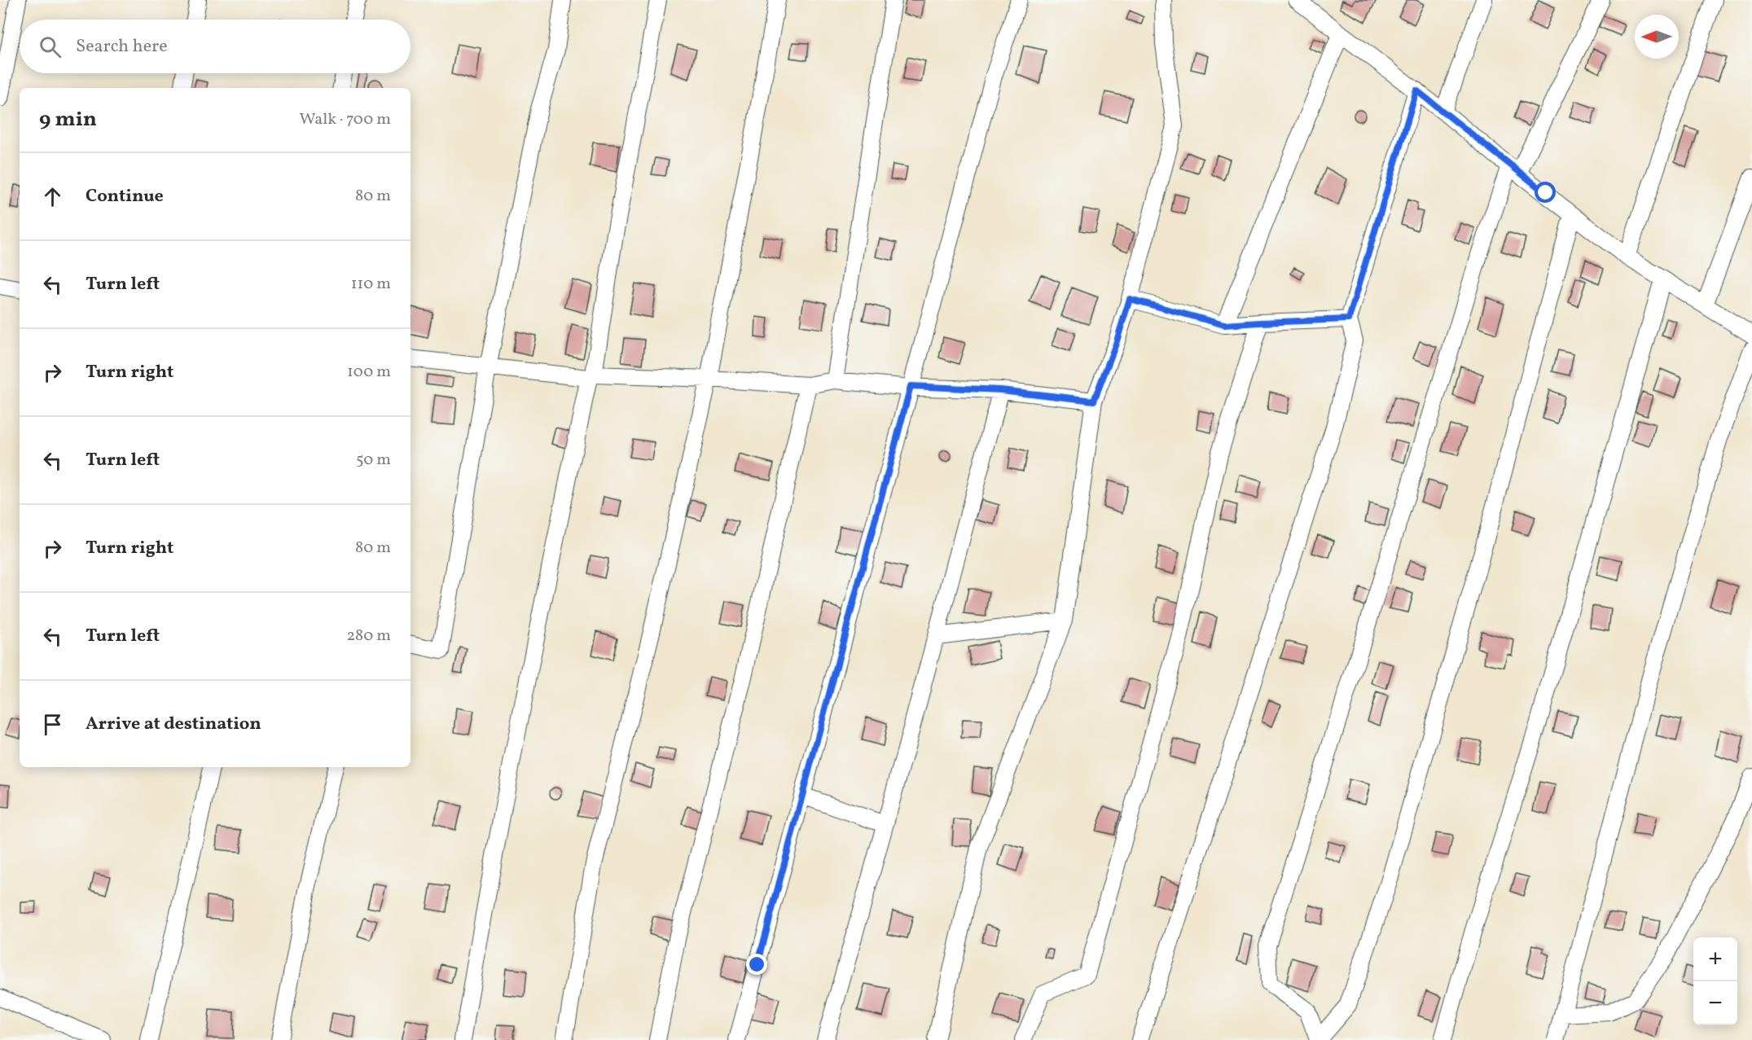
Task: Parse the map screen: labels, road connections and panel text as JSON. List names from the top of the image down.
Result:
{
  "north": "left",
  "page": {
    "search": "Search here",
    "heading": ["9 min", "Walk · 700 m"],
    "list": [
      ["Continue", "80 m"],
      ["Turn left", "110 m"],
      ["Turn right", "100 m"],
      ["Turn left", "50 m"],
      ["Turn right", "80 m"],
      ["Turn left", "280 m"],
      "Arrive at destination"
    ],
    "map_buttons": ["+", "−"]
  }
}
